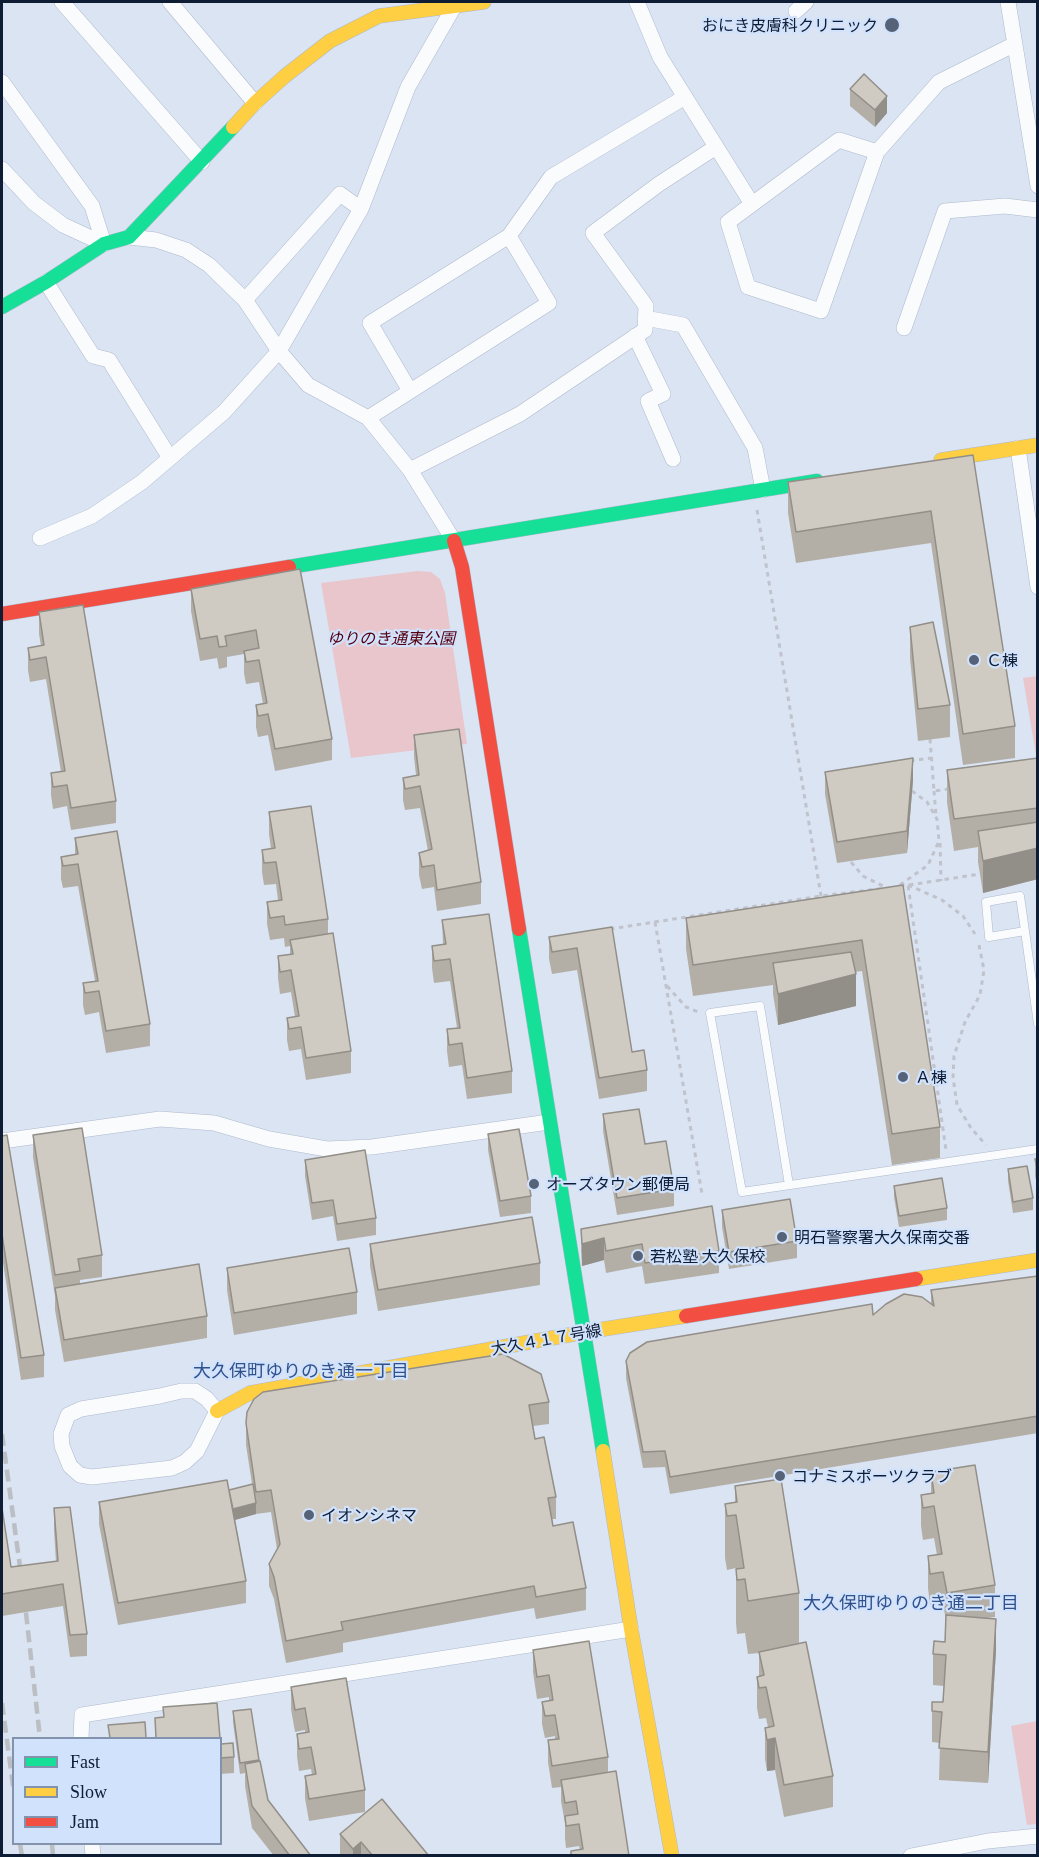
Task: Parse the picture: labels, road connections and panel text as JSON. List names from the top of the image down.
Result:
{
  "streets": {
    "street": ["大久４１７号線"]
  },
  "districts": ["大久保町ゆりのき通一丁目", "大久保町ゆりのき通二丁目"],
  "parks": ["ゆりのき通東公園"],
  "places": [
    "おにき皮膚科クリニック",
    "Ｃ棟",
    "Ａ棟",
    "オーズタウン郵便局",
    "明石警察署大久保南交番",
    "若松塾 大久保校",
    "コナミスポーツクラブ",
    "イオンシネマ"
  ],
  "legend": ["Fast", "Slow", "Jam"]
}
